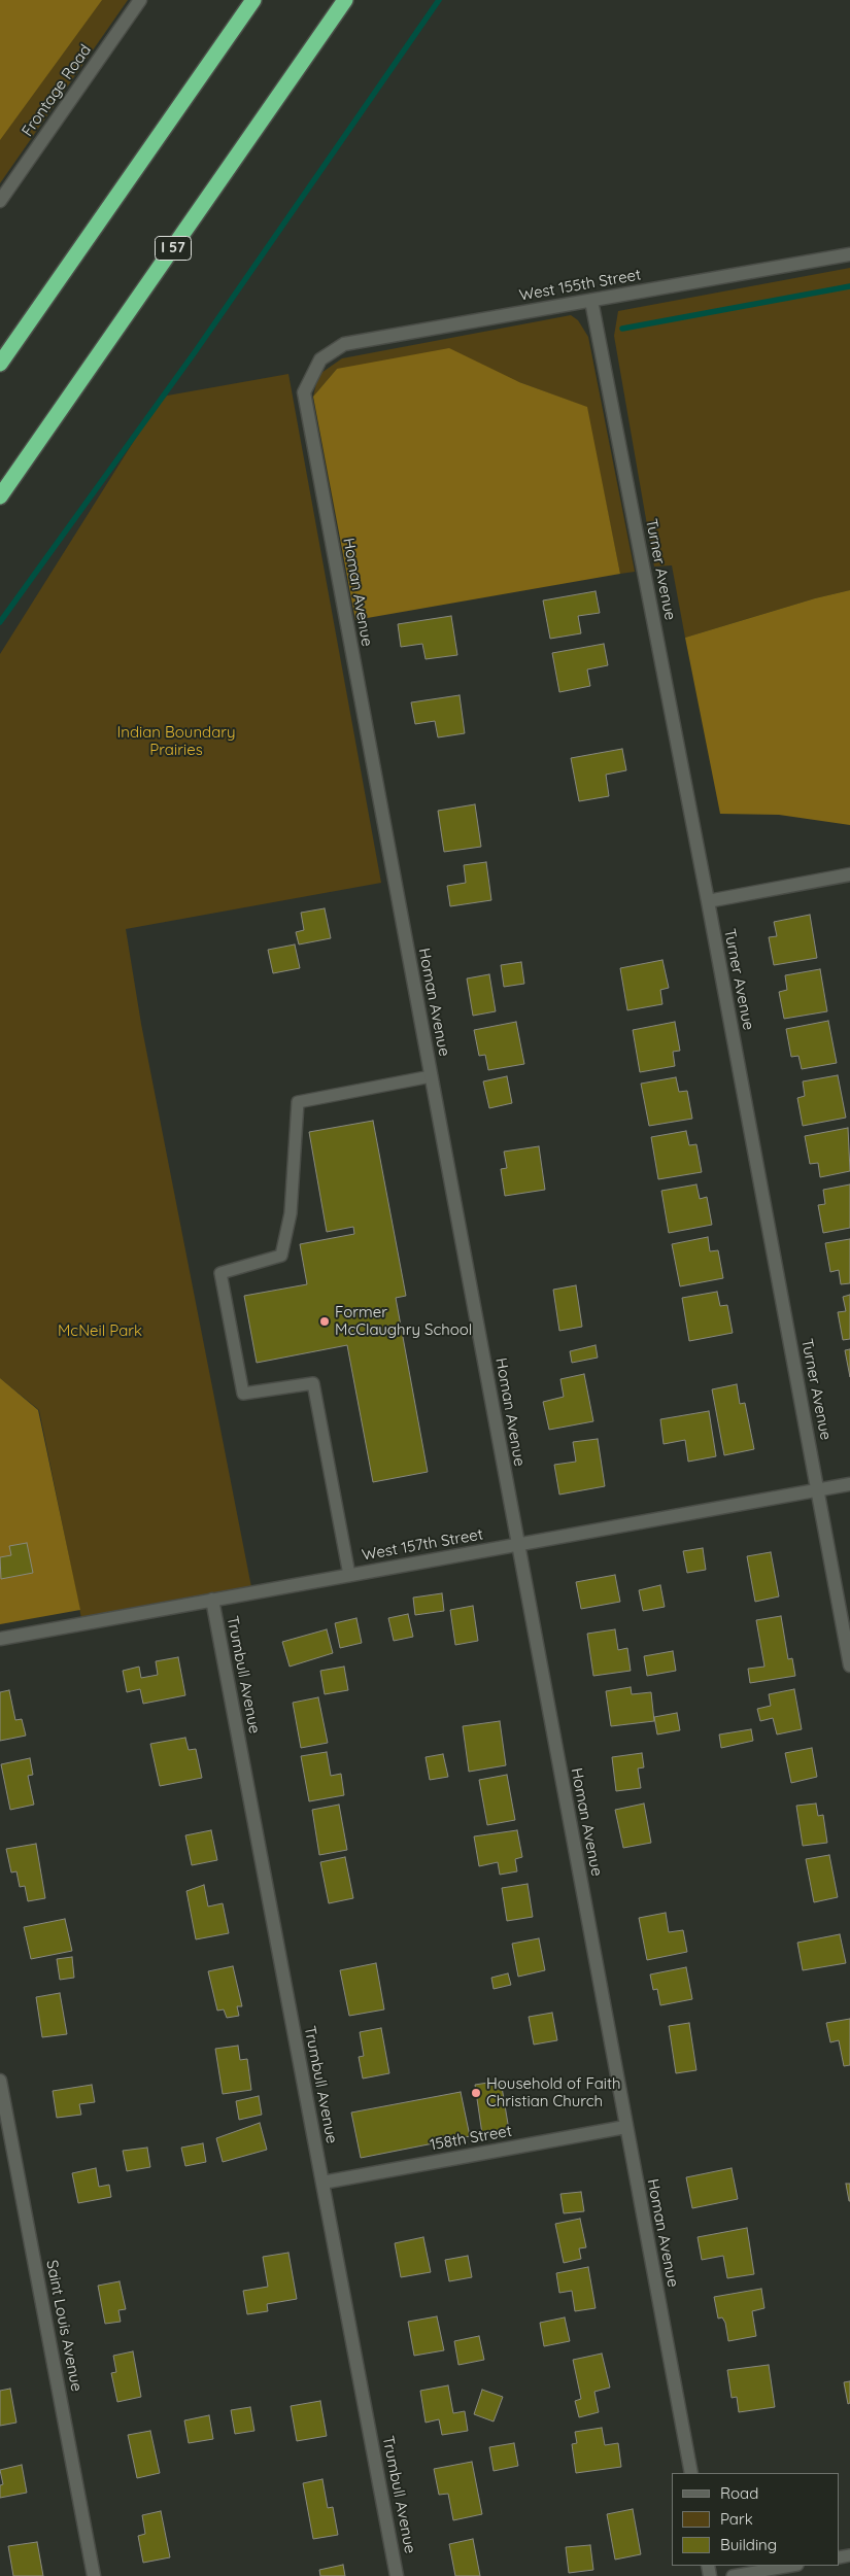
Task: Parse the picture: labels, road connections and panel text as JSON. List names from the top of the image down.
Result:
{
  "streets": {
    "highway": ["I 57"],
    "street": [
      "Frontage Road",
      "West 155th Street",
      "Turner Avenue",
      "Homan Avenue",
      "West 157th Street",
      "Trumbull Avenue",
      "158th Street",
      "Saint Louis Avenue"
    ]
  },
  "crossings": [
    ["West 155th Street", "Turner Avenue"],
    ["West 155th Street", "Homan Avenue"],
    ["Turner Avenue", "West 157th Street"],
    ["Homan Avenue", "West 157th Street"],
    ["Homan Avenue", "158th Street"],
    ["West 157th Street", "Trumbull Avenue"],
    ["Trumbull Avenue", "158th Street"]
  ],
  "parks": ["Indian Boundary Prairies", "McNeil Park"],
  "places": ["Former McClaughry School", "Household of Faith Christian Church"],
  "legend": ["Road", "Park", "Building"]
}
